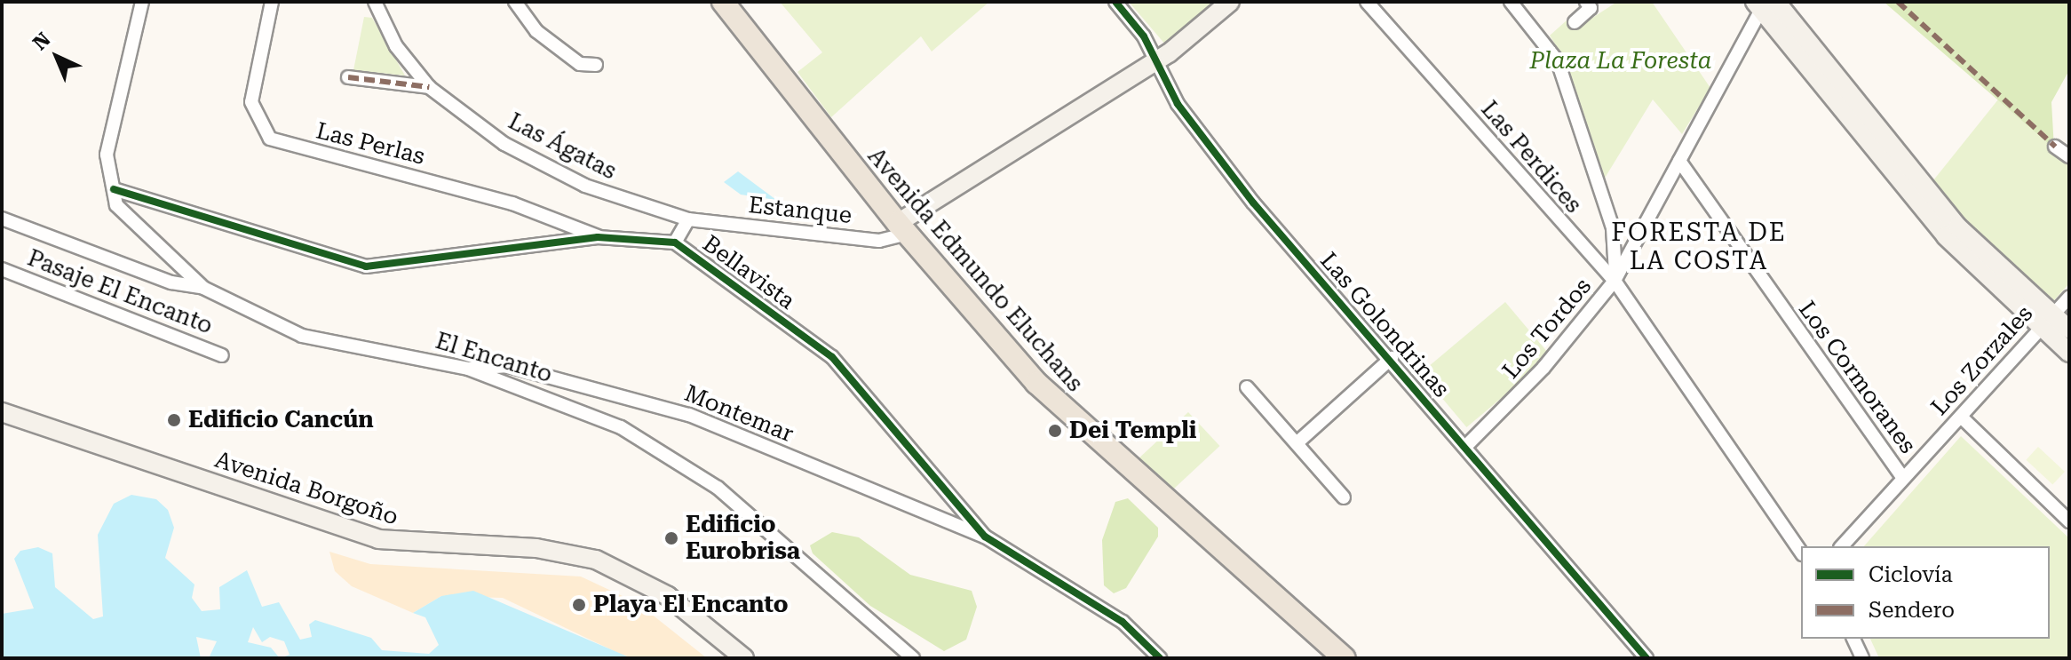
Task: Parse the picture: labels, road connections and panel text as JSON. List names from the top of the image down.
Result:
{
  "streets": {
    "main road": ["Avenida Edmundo Eluchans", "Avenida Borgoño"],
    "street": [
      "Las Perlas",
      "Las Ágatas",
      "Las Perdices",
      "Estanque",
      "Bellavista",
      "Pasaje El Encanto",
      "Las Golondrinas",
      "Los Tordos",
      "El Encanto",
      "Los Zorzales",
      "Los Cormoranes",
      "Montemar"
    ]
  },
  "crossings": [
    ["Las Perlas", "Bellavista"],
    ["Las Ágatas", "Estanque"],
    ["Las Ágatas", "Bellavista"],
    ["Las Perdices", "Los Tordos"],
    ["Estanque", "Avenida Edmundo Eluchans"],
    ["Estanque", "Bellavista"],
    ["Bellavista", "Montemar"],
    ["Las Golondrinas", "Los Tordos"],
    ["Los Tordos", "Los Cormoranes"],
    ["El Encanto", "Montemar"],
    ["Los Zorzales", "Los Cormoranes"]
  ],
  "districts": ["FORESTA DE LA COSTA"],
  "parks": ["Plaza La Foresta"],
  "places": [
    "Edificio Cancún",
    "Dei Templi",
    "Edificio Eurobrisa",
    "Playa El Encanto"
  ],
  "legend": ["Ciclovía", "Sendero"],
  "north": "top left"
}
